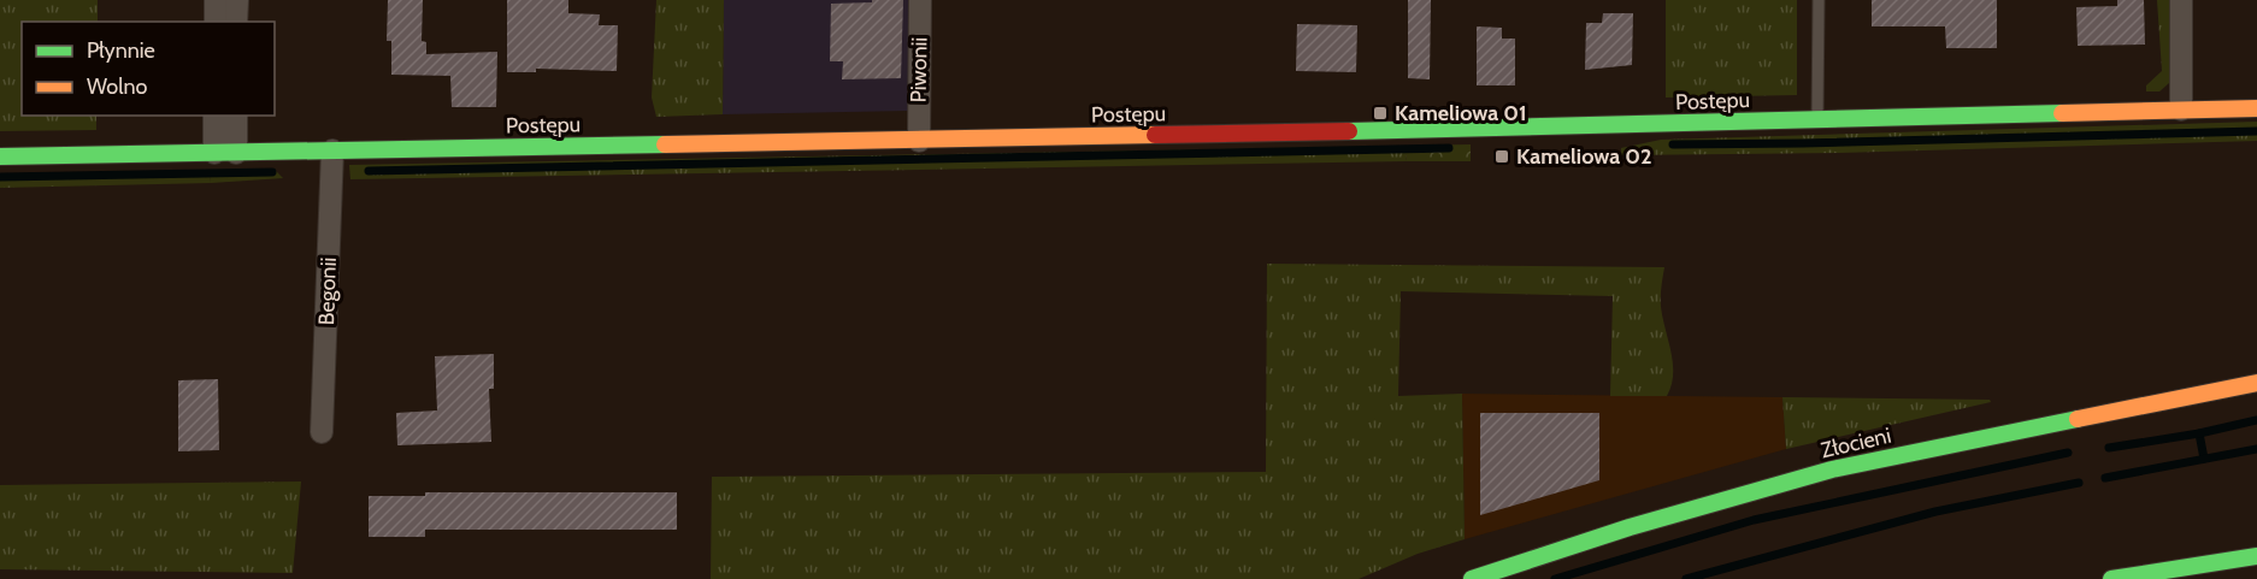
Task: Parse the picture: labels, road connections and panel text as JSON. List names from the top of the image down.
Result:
{
  "streets": {
    "main road": ["Postępu", "Złocieni"],
    "street": ["Piwonii", "Begonii"]
  },
  "crossings": [
    ["Piwonii", "Postępu"],
    ["Postępu", "Begonii"]
  ],
  "places": {
    "transit": ["Kameliowa 01", "Kameliowa 02"]
  },
  "legend": ["Płynnie", "Wolno"]
}
